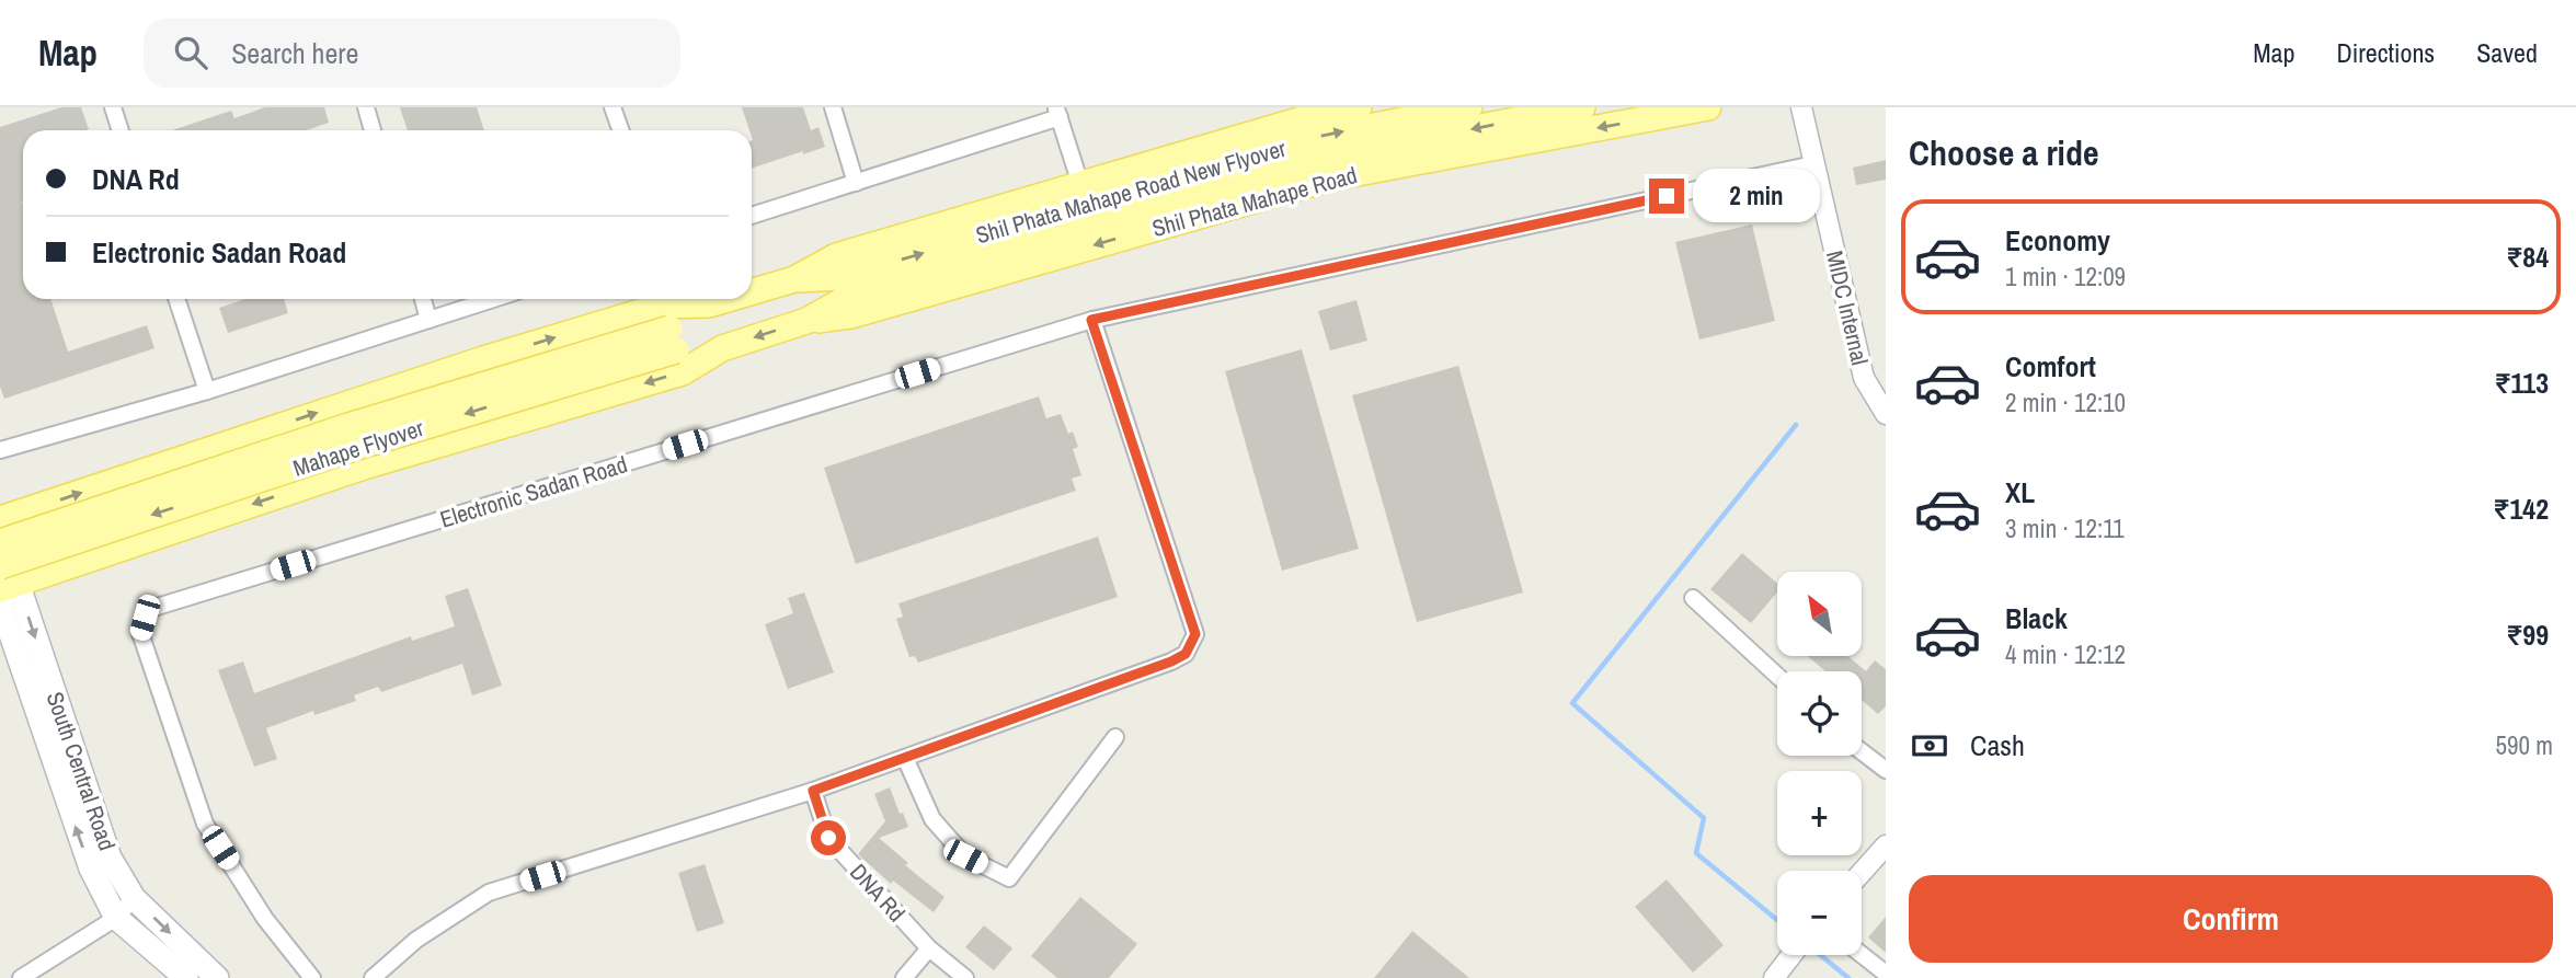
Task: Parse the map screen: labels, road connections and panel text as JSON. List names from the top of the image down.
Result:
{
  "streets": {
    "main road": [
      "Shil Phata Mahape Road New Flyover",
      "Shil Phata Mahape Road",
      "Mahape Flyover",
      "South Central Road"
    ],
    "street": ["MIDC Internal", "Electronic Sadan Road", "DNA Rd"]
  },
  "crossings": [
    ["Shil Phata Mahape Road New Flyover", "Shil Phata Mahape Road"],
    ["MIDC Internal", "Electronic Sadan Road"],
    ["Mahape Flyover", "South Central Road"]
  ],
  "north": "top left",
  "page": {
    "header": "Map",
    "search": "Search here",
    "nav": ["Map", "Directions", "Saved"],
    "heading": "Choose a ride",
    "banner": ["DNA Rd", "Electronic Sadan Road"],
    "bubble": "2 min",
    "list": [
      {
        "name": "Economy",
        "note": "1 min · 12:09",
        "value": "₹84"
      },
      {
        "name": "Comfort",
        "note": "2 min · 12:10",
        "value": "₹113"
      },
      {
        "name": "XL",
        "note": "3 min · 12:11",
        "value": "₹142"
      },
      {
        "name": "Black",
        "note": "4 min · 12:12",
        "value": "₹99"
      }
    ],
    "map_buttons": ["+", "−"],
    "pay": ["Cash", "590 m"],
    "buttons": "Confirm"
  }
}
